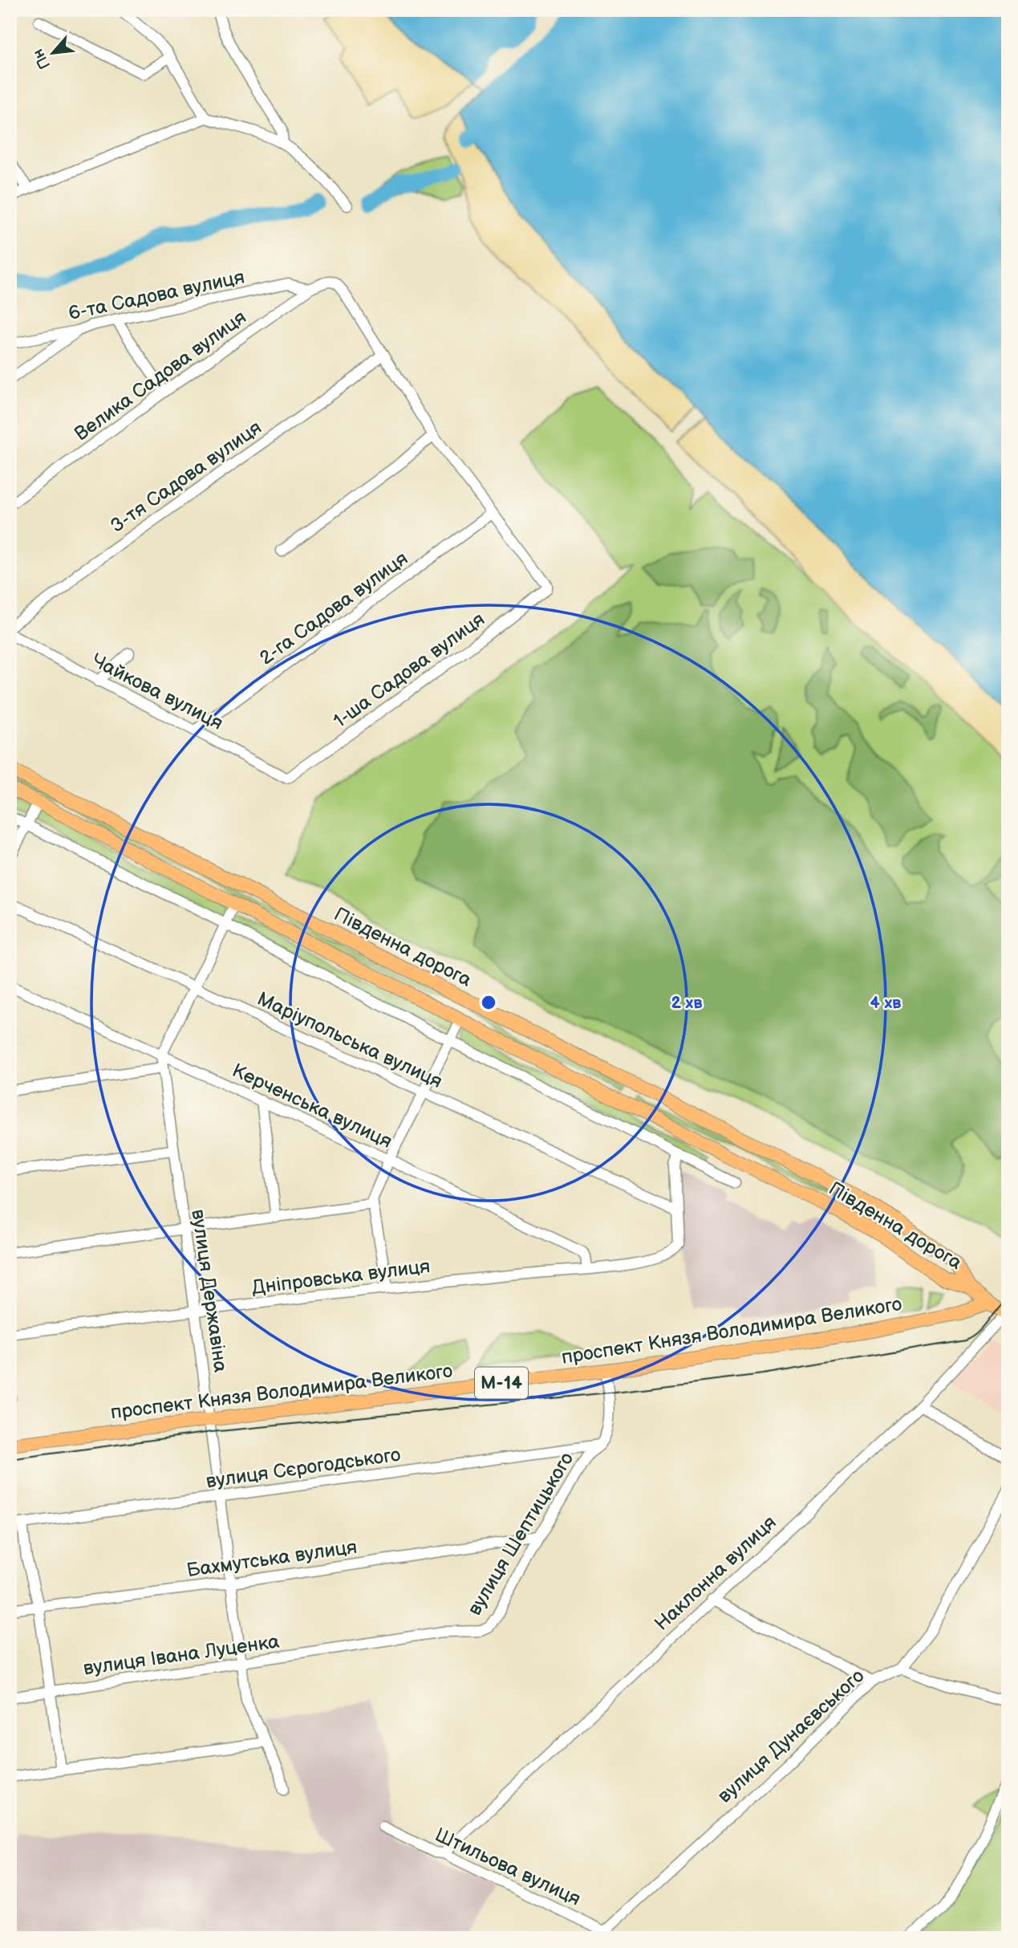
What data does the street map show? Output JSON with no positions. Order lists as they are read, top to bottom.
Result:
{
  "streets": {
    "main road": ["Південна дорога", "проспект Князя Володимира Великого", "М-14"],
    "street": [
      "6-та Садова вулиця",
      "Велика Садова вулиця",
      "3-тя Садова вулиця",
      "2-га Садова вулиця",
      "1-ша Садова вулиця",
      "Чайкова вулиця",
      "Маріупольська вулиця",
      "Керченська вулиця",
      "Дніпровська вулиця",
      "вулиця Державіна",
      "вулиця Сєрогодського",
      "вулиця Шептицького",
      "Бахмутська вулиця",
      "Наклонна вулиця",
      "вулиця Івана Луценка",
      "вулиця Дунаєвського",
      "Штильова вулиця"
    ]
  },
  "crossings": [
    ["6-та Садова вулиця", "Велика Садова вулиця"],
    ["Велика Садова вулиця", "3-тя Садова вулиця"],
    ["2-га Садова вулиця", "1-ша Садова вулиця"],
    ["2-га Садова вулиця", "Чайкова вулиця"],
    ["1-ша Садова вулиця", "Чайкова вулиця"],
    ["Південна дорога", "вулиця Державіна"],
    ["Маріупольська вулиця", "Дніпровська вулиця"],
    ["Маріупольська вулиця", "вулиця Державіна"],
    ["Керченська вулиця", "Дніпровська вулиця"],
    ["Керченська вулиця", "вулиця Державіна"],
    ["Дніпровська вулиця", "вулиця Державіна"],
    ["вулиця Державіна", "проспект Князя Володимира Великого"],
    ["вулиця Державіна", "вулиця Сєрогодського"],
    ["вулиця Державіна", "Бахмутська вулиця"],
    ["вулиця Державіна", "вулиця Івана Луценка"],
    ["проспект Князя Володимира Великого", "вулиця Шептицького"],
    ["вулиця Сєрогодського", "вулиця Шептицького"],
    ["вулиця Шептицького", "Бахмутська вулиця"],
    ["вулиця Шептицького", "вулиця Івана Луценка"],
    ["Наклонна вулиця", "Штильова вулиця"],
    ["вулиця Дунаєвського", "Штильова вулиця"]
  ],
  "north": "bottom left",
  "rings": ["2 хв", "4 хв"]
}
